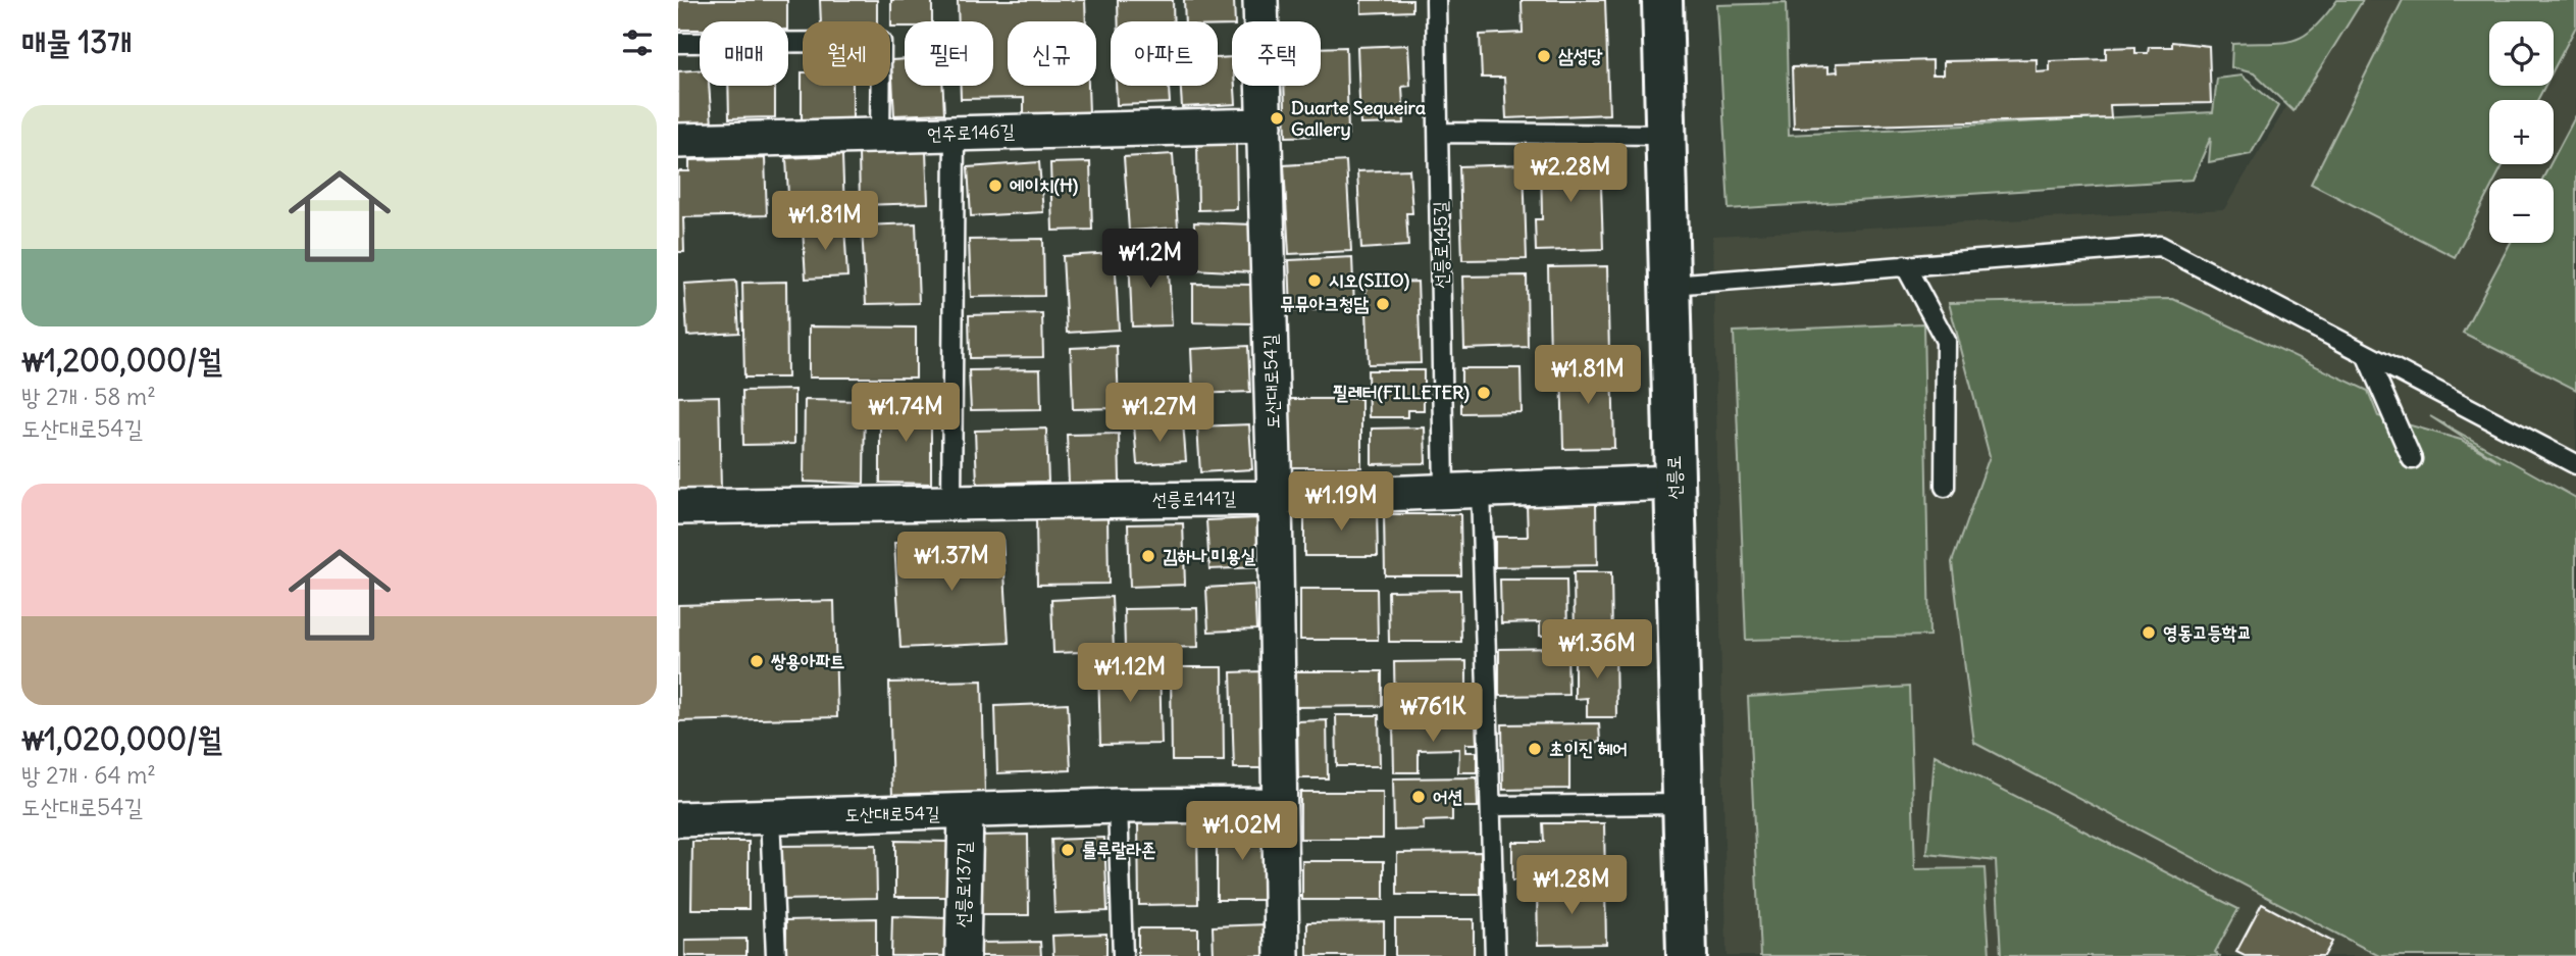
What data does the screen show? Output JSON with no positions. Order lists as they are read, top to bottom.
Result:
{
  "streets": {
    "main road": ["선릉로"],
    "street": [
      "언주로146길",
      "도산대로54길",
      "선릉로141길",
      "선릉로137길"
    ],
    "lane": ["선릉로145길"]
  },
  "crossings": [
    ["언주로146길", "도산대로54길"],
    ["선릉로145길", "선릉로141길"],
    ["도산대로54길", "선릉로141길"],
    ["도산대로54길", "선릉로137길"],
    ["선릉로", "선릉로141길"]
  ],
  "places": [
    "삼성당",
    "Duarte Sequeira Gallery",
    "에이치(H)",
    "시오(SIIO)",
    "뮤뮤아크청담",
    "필레터(FILLETER)",
    "김하나 미용실",
    "영동고등학교",
    "쌍용아파트",
    "초이진 헤어",
    "어션",
    "룰루랄라존"
  ],
  "page": {
    "heading": "매물 13개",
    "map_buttons": ["+", "−"],
    "chip": [
      "매매",
      "월세",
      "필터",
      "신규",
      "아파트",
      "주택"
    ],
    "list": [
      {
        "name": "₩1,200,000/월",
        "note": "방 2개 · 58 m² · 도산대로54길"
      },
      {
        "name": "₩1,020,000/월",
        "note": "방 2개 · 64 m² · 도산대로54길"
      }
    ],
    "price": [
      "₩2.28M",
      "₩1.81M",
      "₩1.2M",
      "₩1.81M",
      "₩1.74M",
      "₩1.27M",
      "₩1.19M",
      "₩1.37M",
      "₩1.36M",
      "₩1.12M",
      "₩761K",
      "₩1.02M",
      "₩1.28M"
    ]
  }
}
